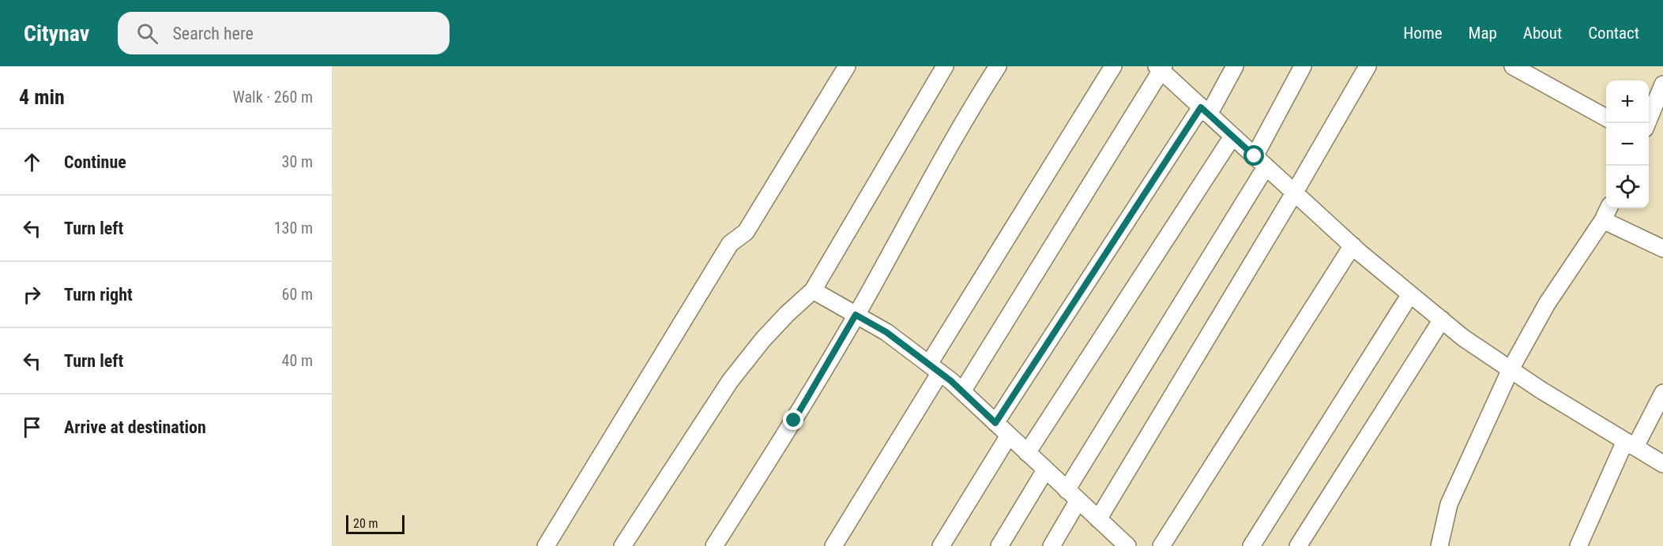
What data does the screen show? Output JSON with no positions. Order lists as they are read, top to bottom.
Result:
{
  "scale_bar": "20 m",
  "page": {
    "header": "Citynav",
    "search": "Search here",
    "nav": [
      "Home",
      "Map",
      "About",
      "Contact"
    ],
    "heading": ["4 min", "Walk · 260 m"],
    "map_buttons": ["+", "−"],
    "list": [
      ["Continue", "30 m"],
      ["Turn left", "130 m"],
      ["Turn right", "60 m"],
      ["Turn left", "40 m"],
      "Arrive at destination"
    ],
    "scale": "20 m"
  }
}
